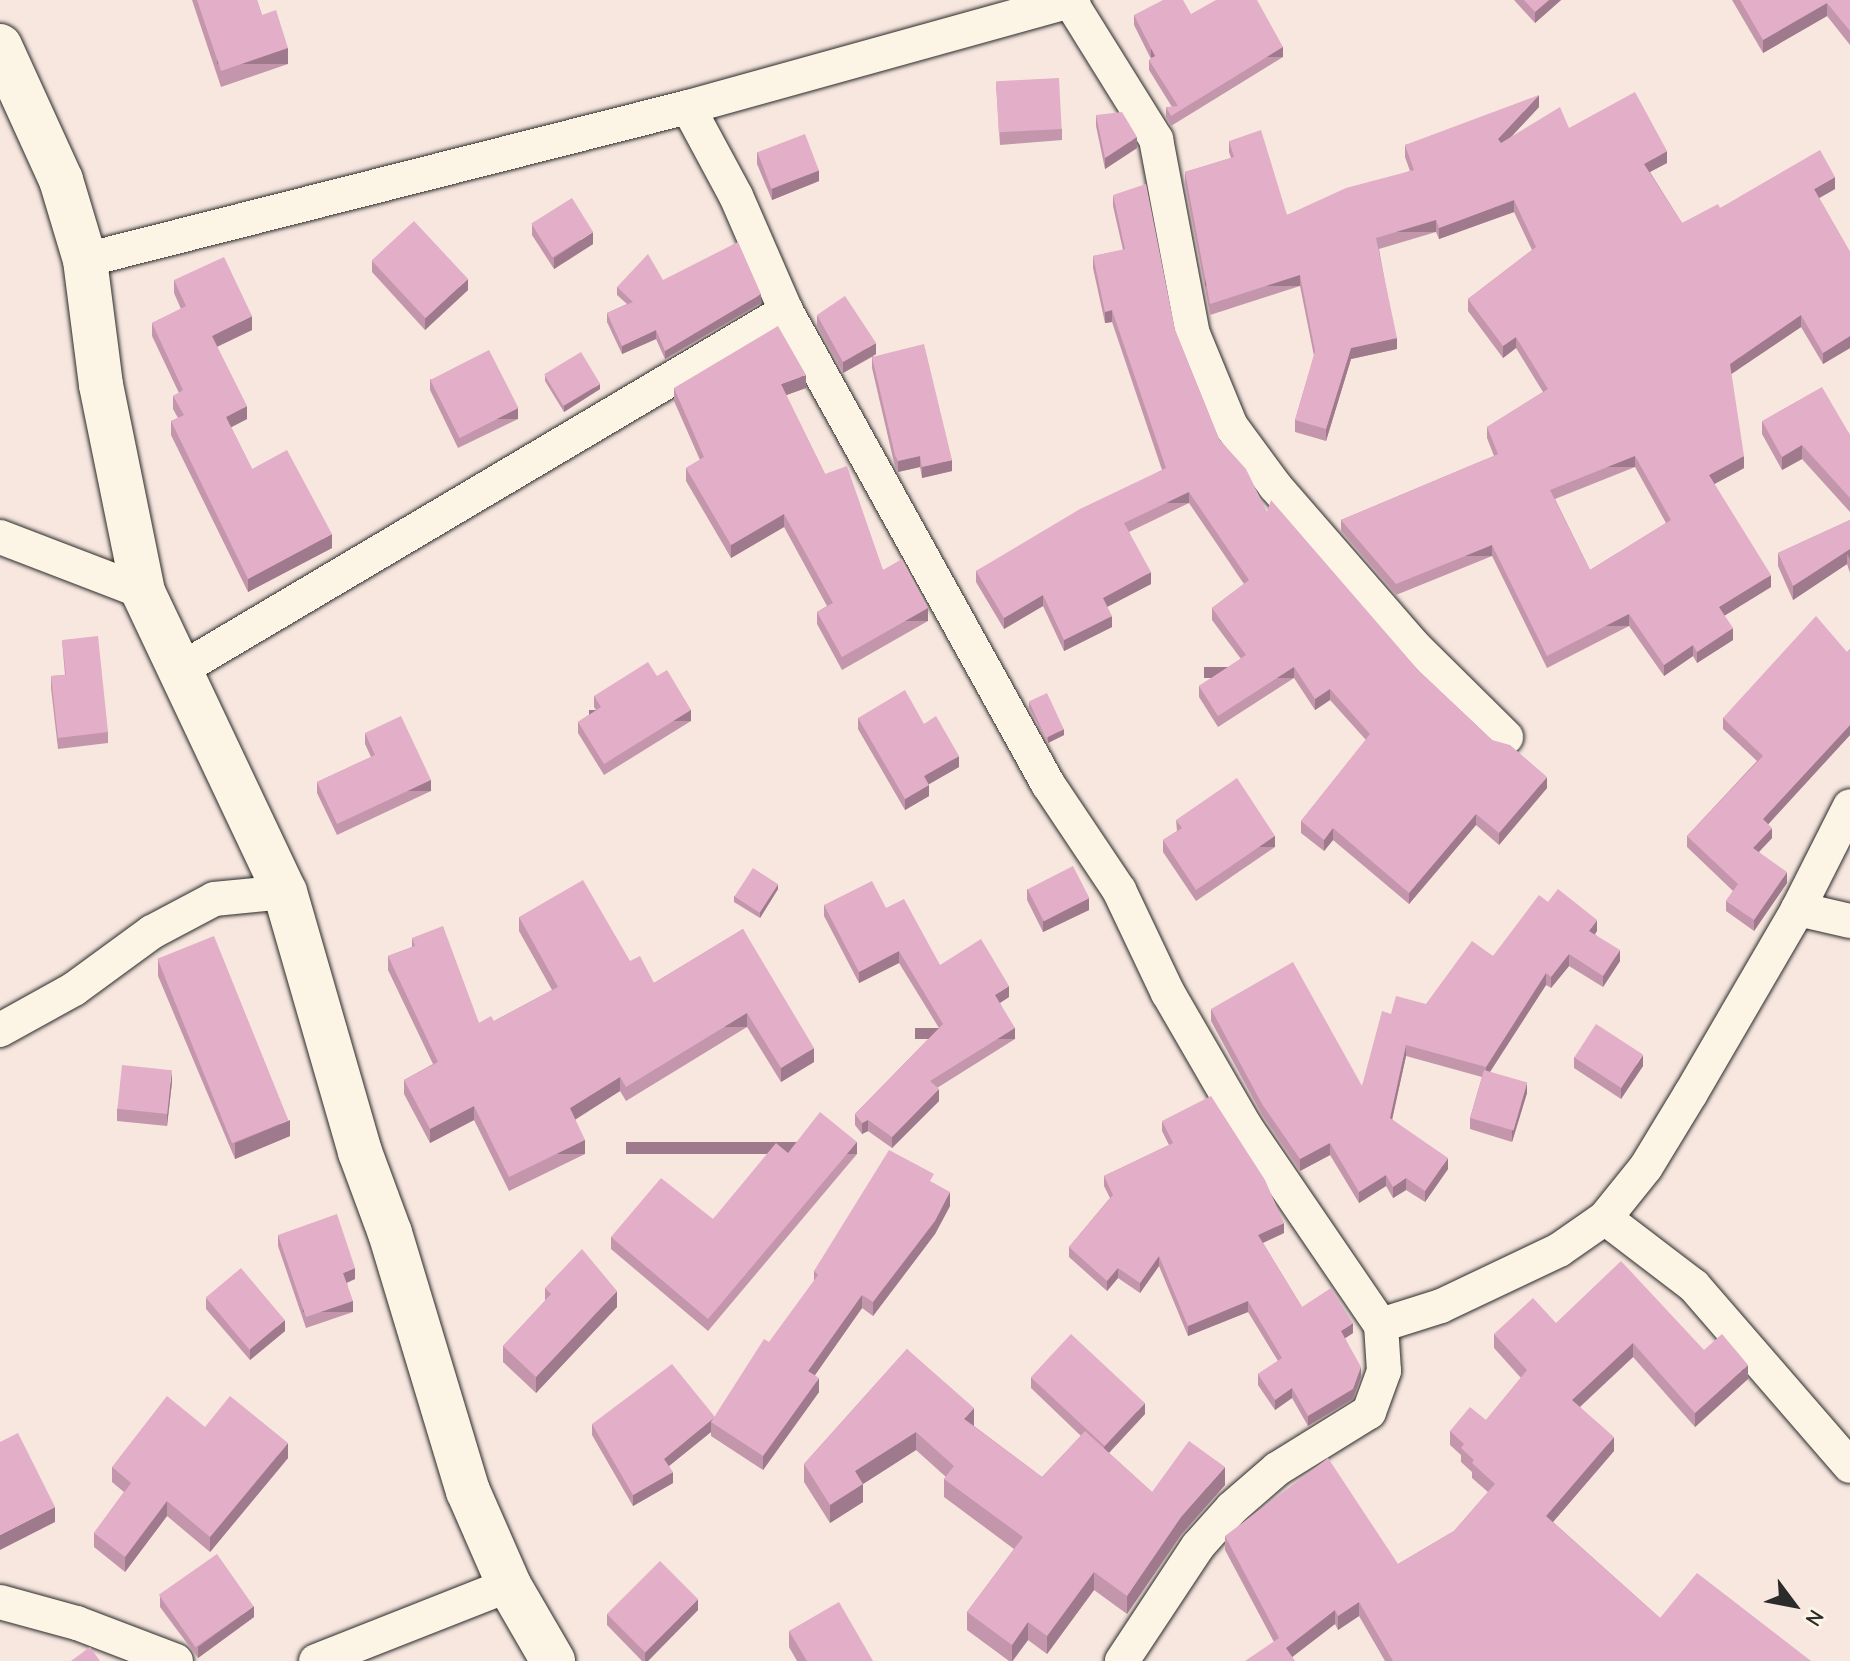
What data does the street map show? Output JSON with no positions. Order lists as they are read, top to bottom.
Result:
{
  "north": "bottom right"
}
